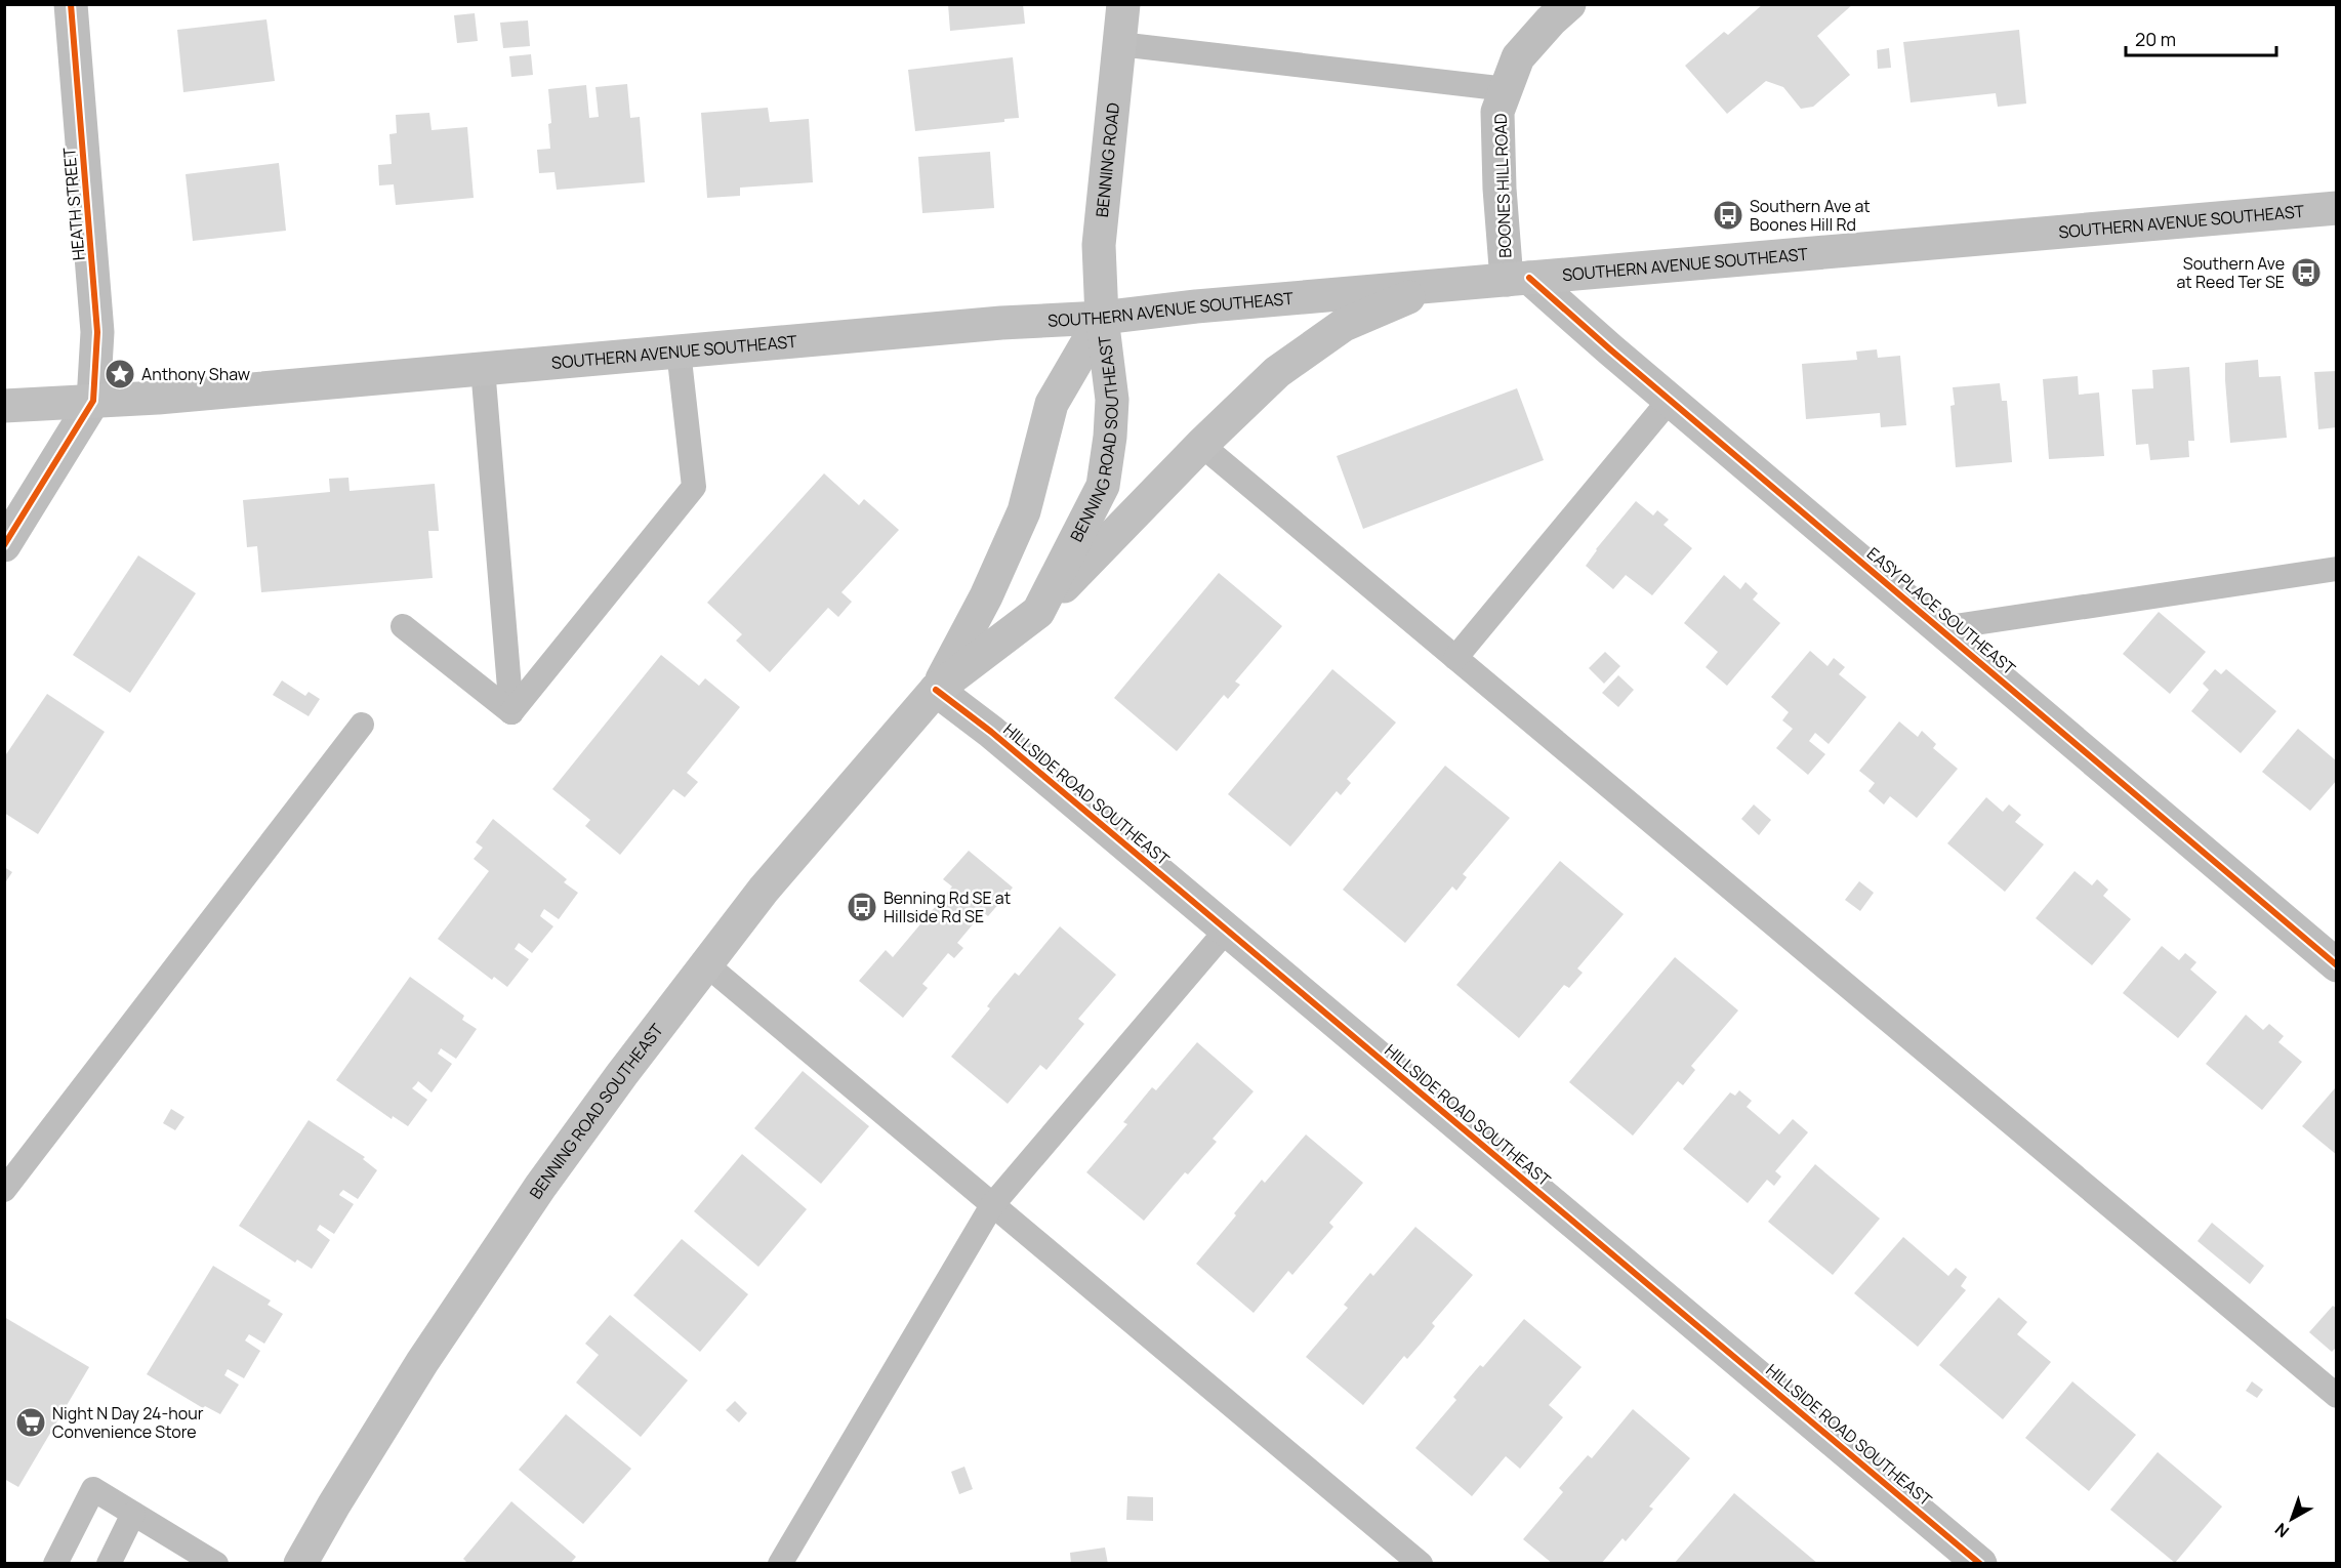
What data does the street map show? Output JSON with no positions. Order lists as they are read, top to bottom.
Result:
{
  "streets": {
    "main road": ["BENNING ROAD", "SOUTHERN AVENUE SOUTHEAST", "BENNING ROAD SOUTHEAST"],
    "street": [
      "BOONES HILL ROAD",
      "HEATH STREET",
      "EASY PLACE SOUTHEAST",
      "HILLSIDE ROAD SOUTHEAST"
    ]
  },
  "crossings": [
    ["BENNING ROAD", "SOUTHERN AVENUE SOUTHEAST"],
    ["BENNING ROAD", "BENNING ROAD SOUTHEAST"],
    ["BOONES HILL ROAD", "SOUTHERN AVENUE SOUTHEAST"],
    ["BOONES HILL ROAD", "EASY PLACE SOUTHEAST"],
    ["HEATH STREET", "SOUTHERN AVENUE SOUTHEAST"],
    ["SOUTHERN AVENUE SOUTHEAST", "BENNING ROAD SOUTHEAST"],
    ["SOUTHERN AVENUE SOUTHEAST", "EASY PLACE SOUTHEAST"],
    ["BENNING ROAD SOUTHEAST", "HILLSIDE ROAD SOUTHEAST"]
  ],
  "places": {
    "bus stop": ["Southern Ave at Boones Hill Rd", "Southern Ave at Reed Ter SE", "Benning Rd SE at Hillside Rd SE"],
    "place": ["Anthony Shaw"],
    "supermarket": ["Night N Day 24-hour Convenience Store"]
  },
  "scale_bar": "20 m",
  "north": "bottom left"
}
